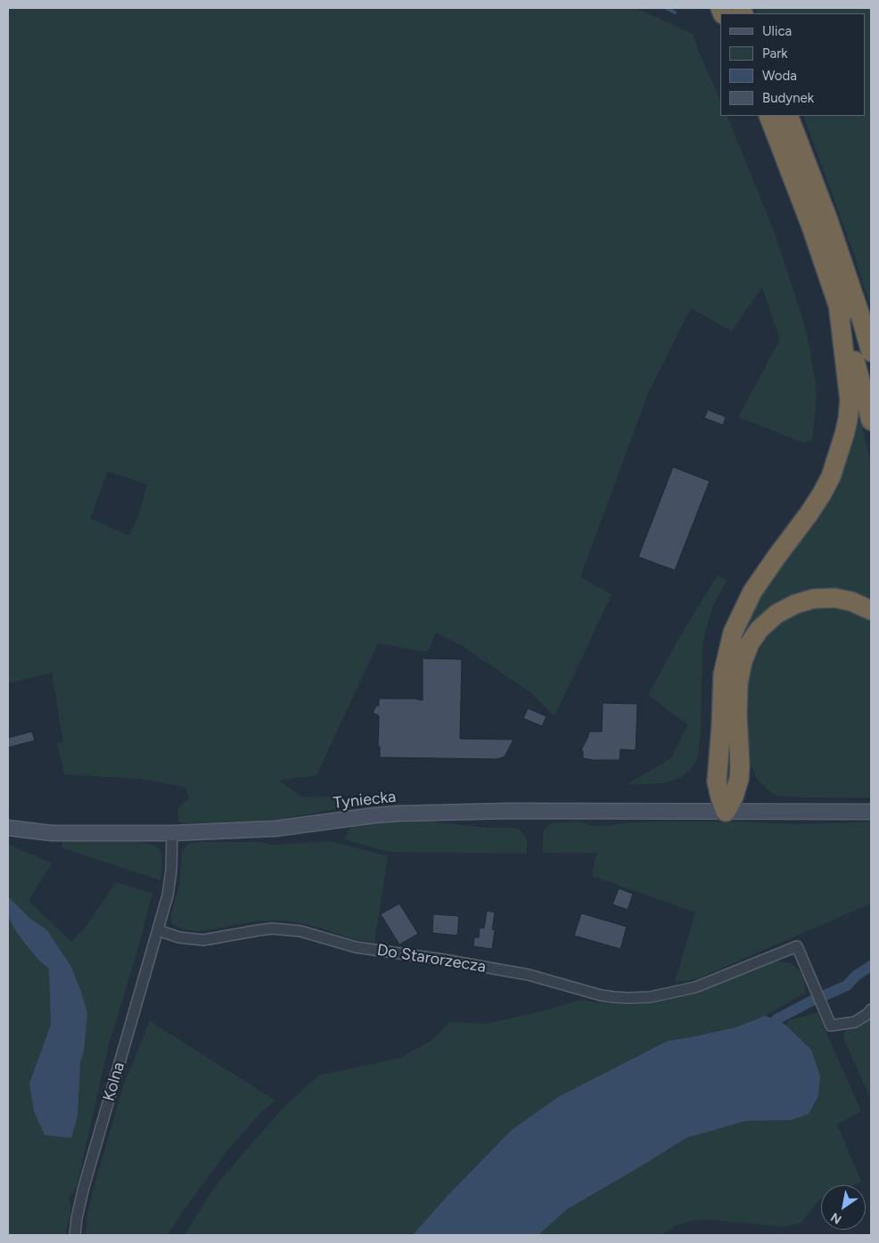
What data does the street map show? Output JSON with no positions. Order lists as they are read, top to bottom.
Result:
{
  "streets": {
    "street": ["Tyniecka", "Do Starorzecza", "Kolna"]
  },
  "crossings": [
    ["Do Starorzecza", "Kolna"]
  ],
  "legend": [
    "Ulica",
    "Park",
    "Woda",
    "Budynek"
  ],
  "north": "bottom left"
}
